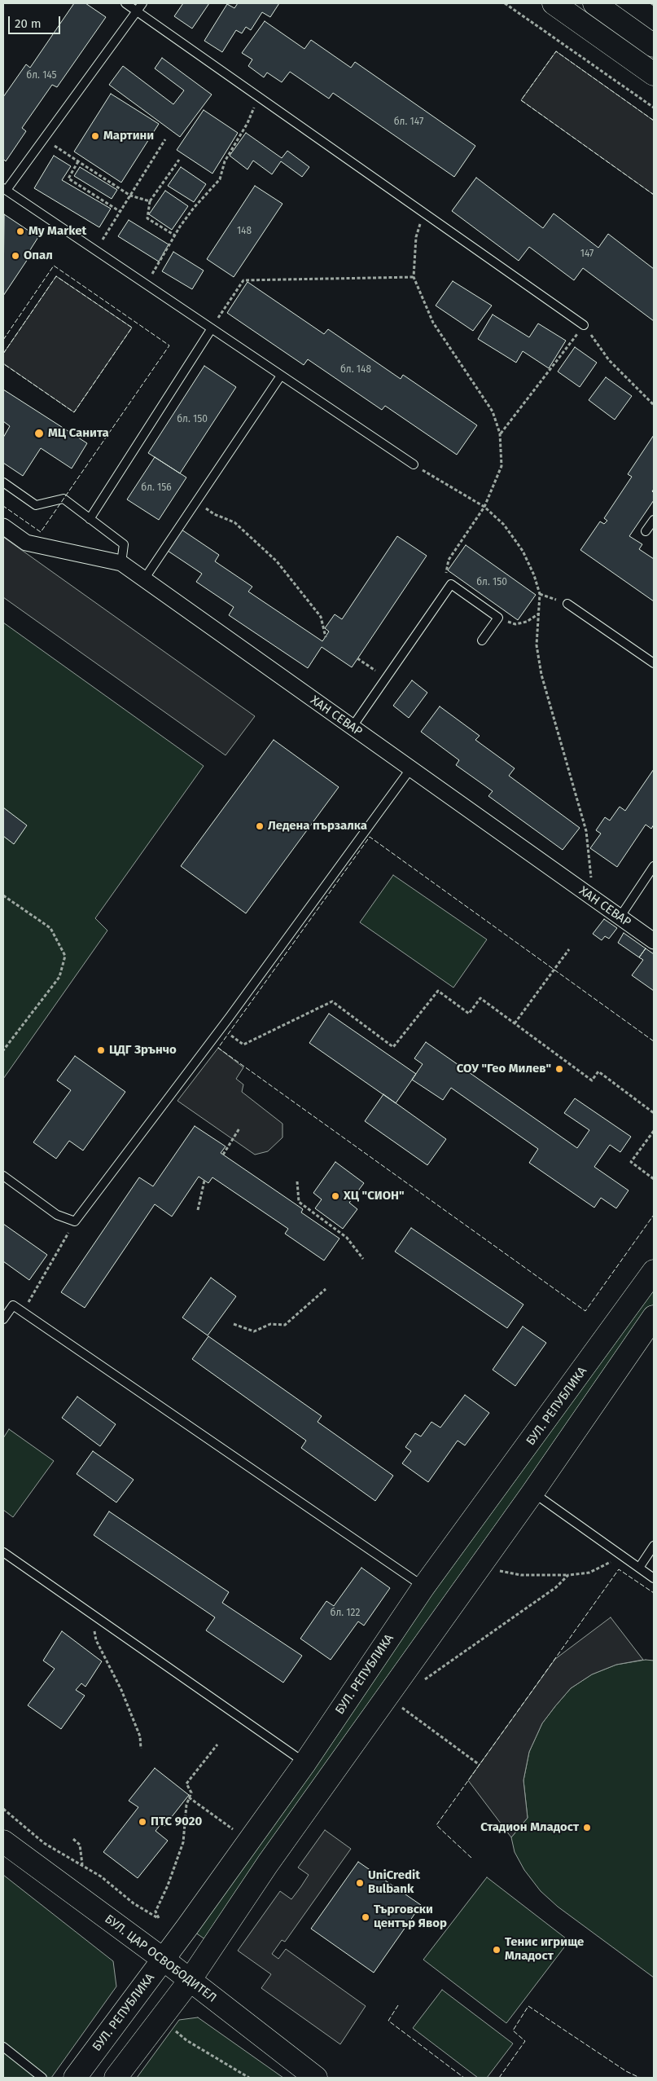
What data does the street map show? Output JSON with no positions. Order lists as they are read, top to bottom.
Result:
{
  "streets": {
    "street": ["ХАН СЕВАР", "БУЛ. РЕПУБЛИКА", "БУЛ. ЦАР ОСВОБОДИТЕЛ"]
  },
  "crossings": [
    ["БУЛ. РЕПУБЛИКА", "БУЛ. ЦАР ОСВОБОДИТЕЛ"]
  ],
  "places": [
    "Мартини",
    "My Market",
    "Опал",
    "МЦ Санита",
    "Ледена пързалка",
    "ЦДГ Зрънчо",
    "СОУ \"Гео Милев\"",
    "ХЦ \"СИОН\"",
    "ПТС 9020",
    "Стадион Младост",
    "UniCredit Bulbank",
    "Търговски център Явор",
    "Тенис игрище Младост"
  ],
  "house_numbers": [
    "бл. 145",
    "бл. 147",
    "148",
    "147",
    "бл. 148",
    "бл. 150",
    "бл. 156",
    "бл. 150",
    "бл. 122"
  ],
  "scale_bar": "20 m"
}
